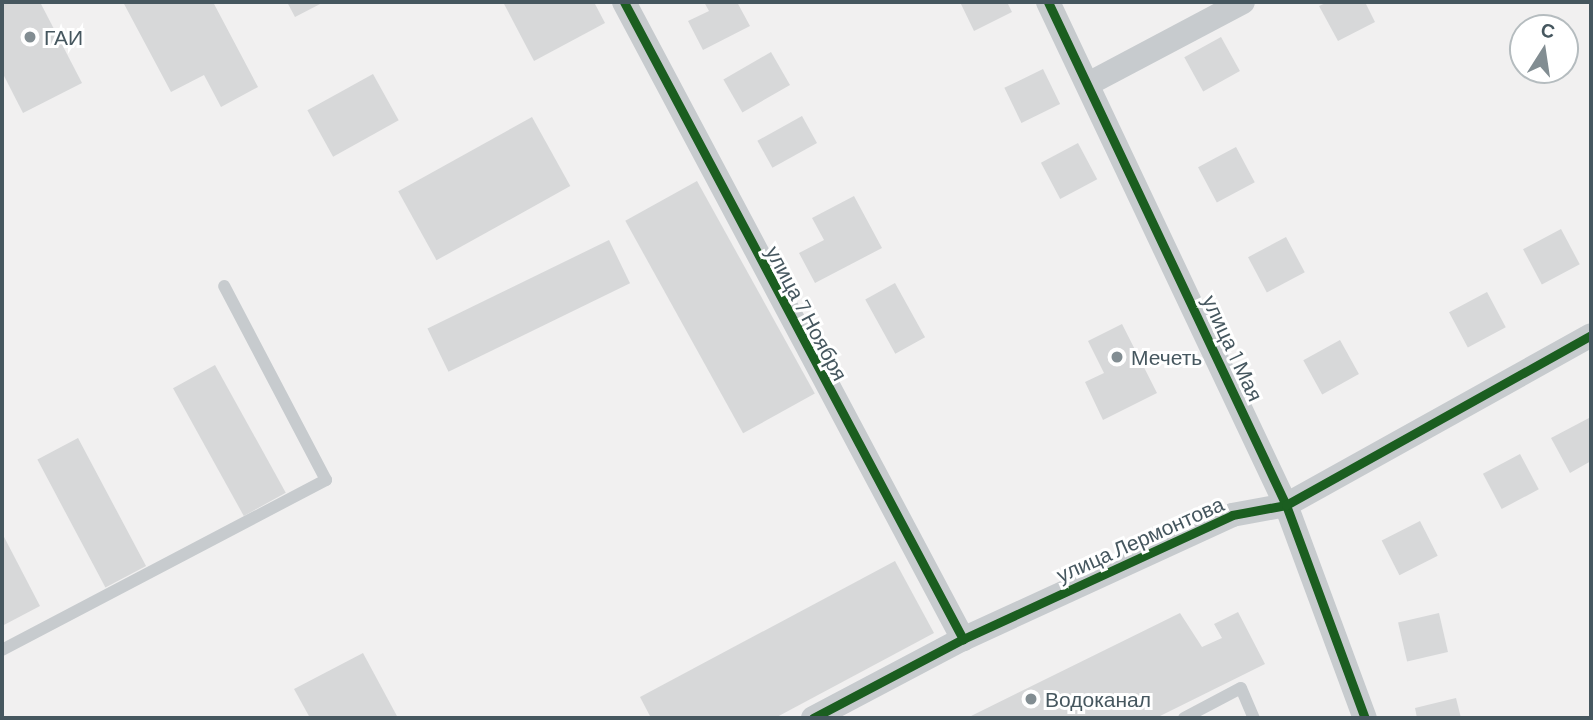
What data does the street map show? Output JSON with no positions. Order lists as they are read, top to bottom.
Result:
{
  "streets": {
    "street": ["улица 7 Ноября", "улица 1 Мая", "улица Лермонтова"]
  },
  "crossings": [
    ["улица 7 Ноября", "улица Лермонтова"],
    ["улица 1 Мая", "улица Лермонтова"]
  ],
  "places": ["ГАИ", "Мечеть", "Водоканал"],
  "north": "top"
}
